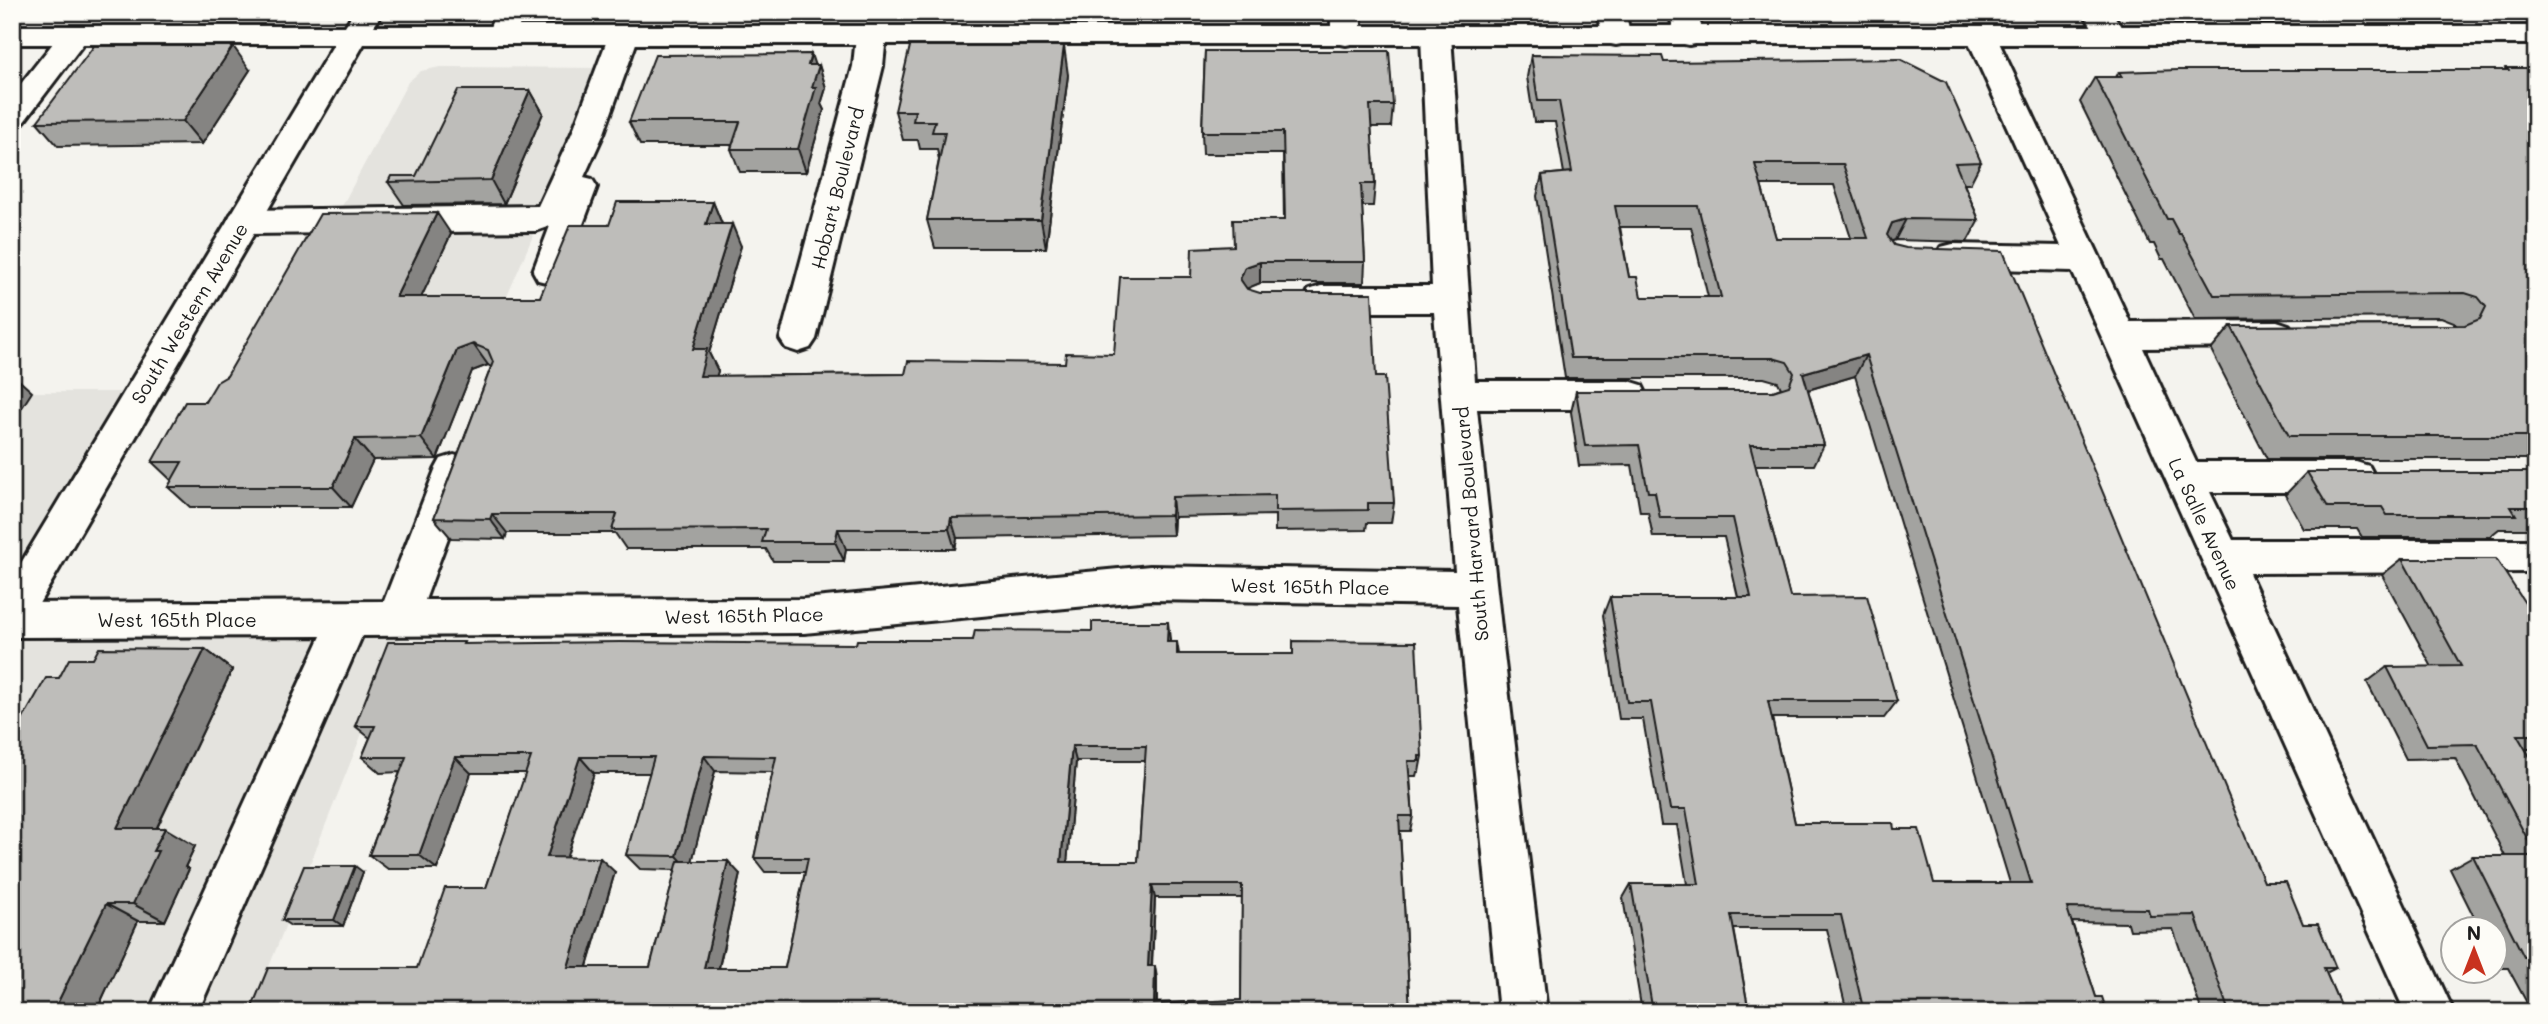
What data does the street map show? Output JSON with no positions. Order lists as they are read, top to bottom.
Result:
{
  "streets": {
    "street": [
      "Hobart Boulevard",
      "South Western Avenue",
      "South Harvard Boulevard",
      "La Salle Avenue",
      "West 165th Place"
    ]
  },
  "crossings": [
    ["South Harvard Boulevard", "West 165th Place"]
  ],
  "north": "top"
}
